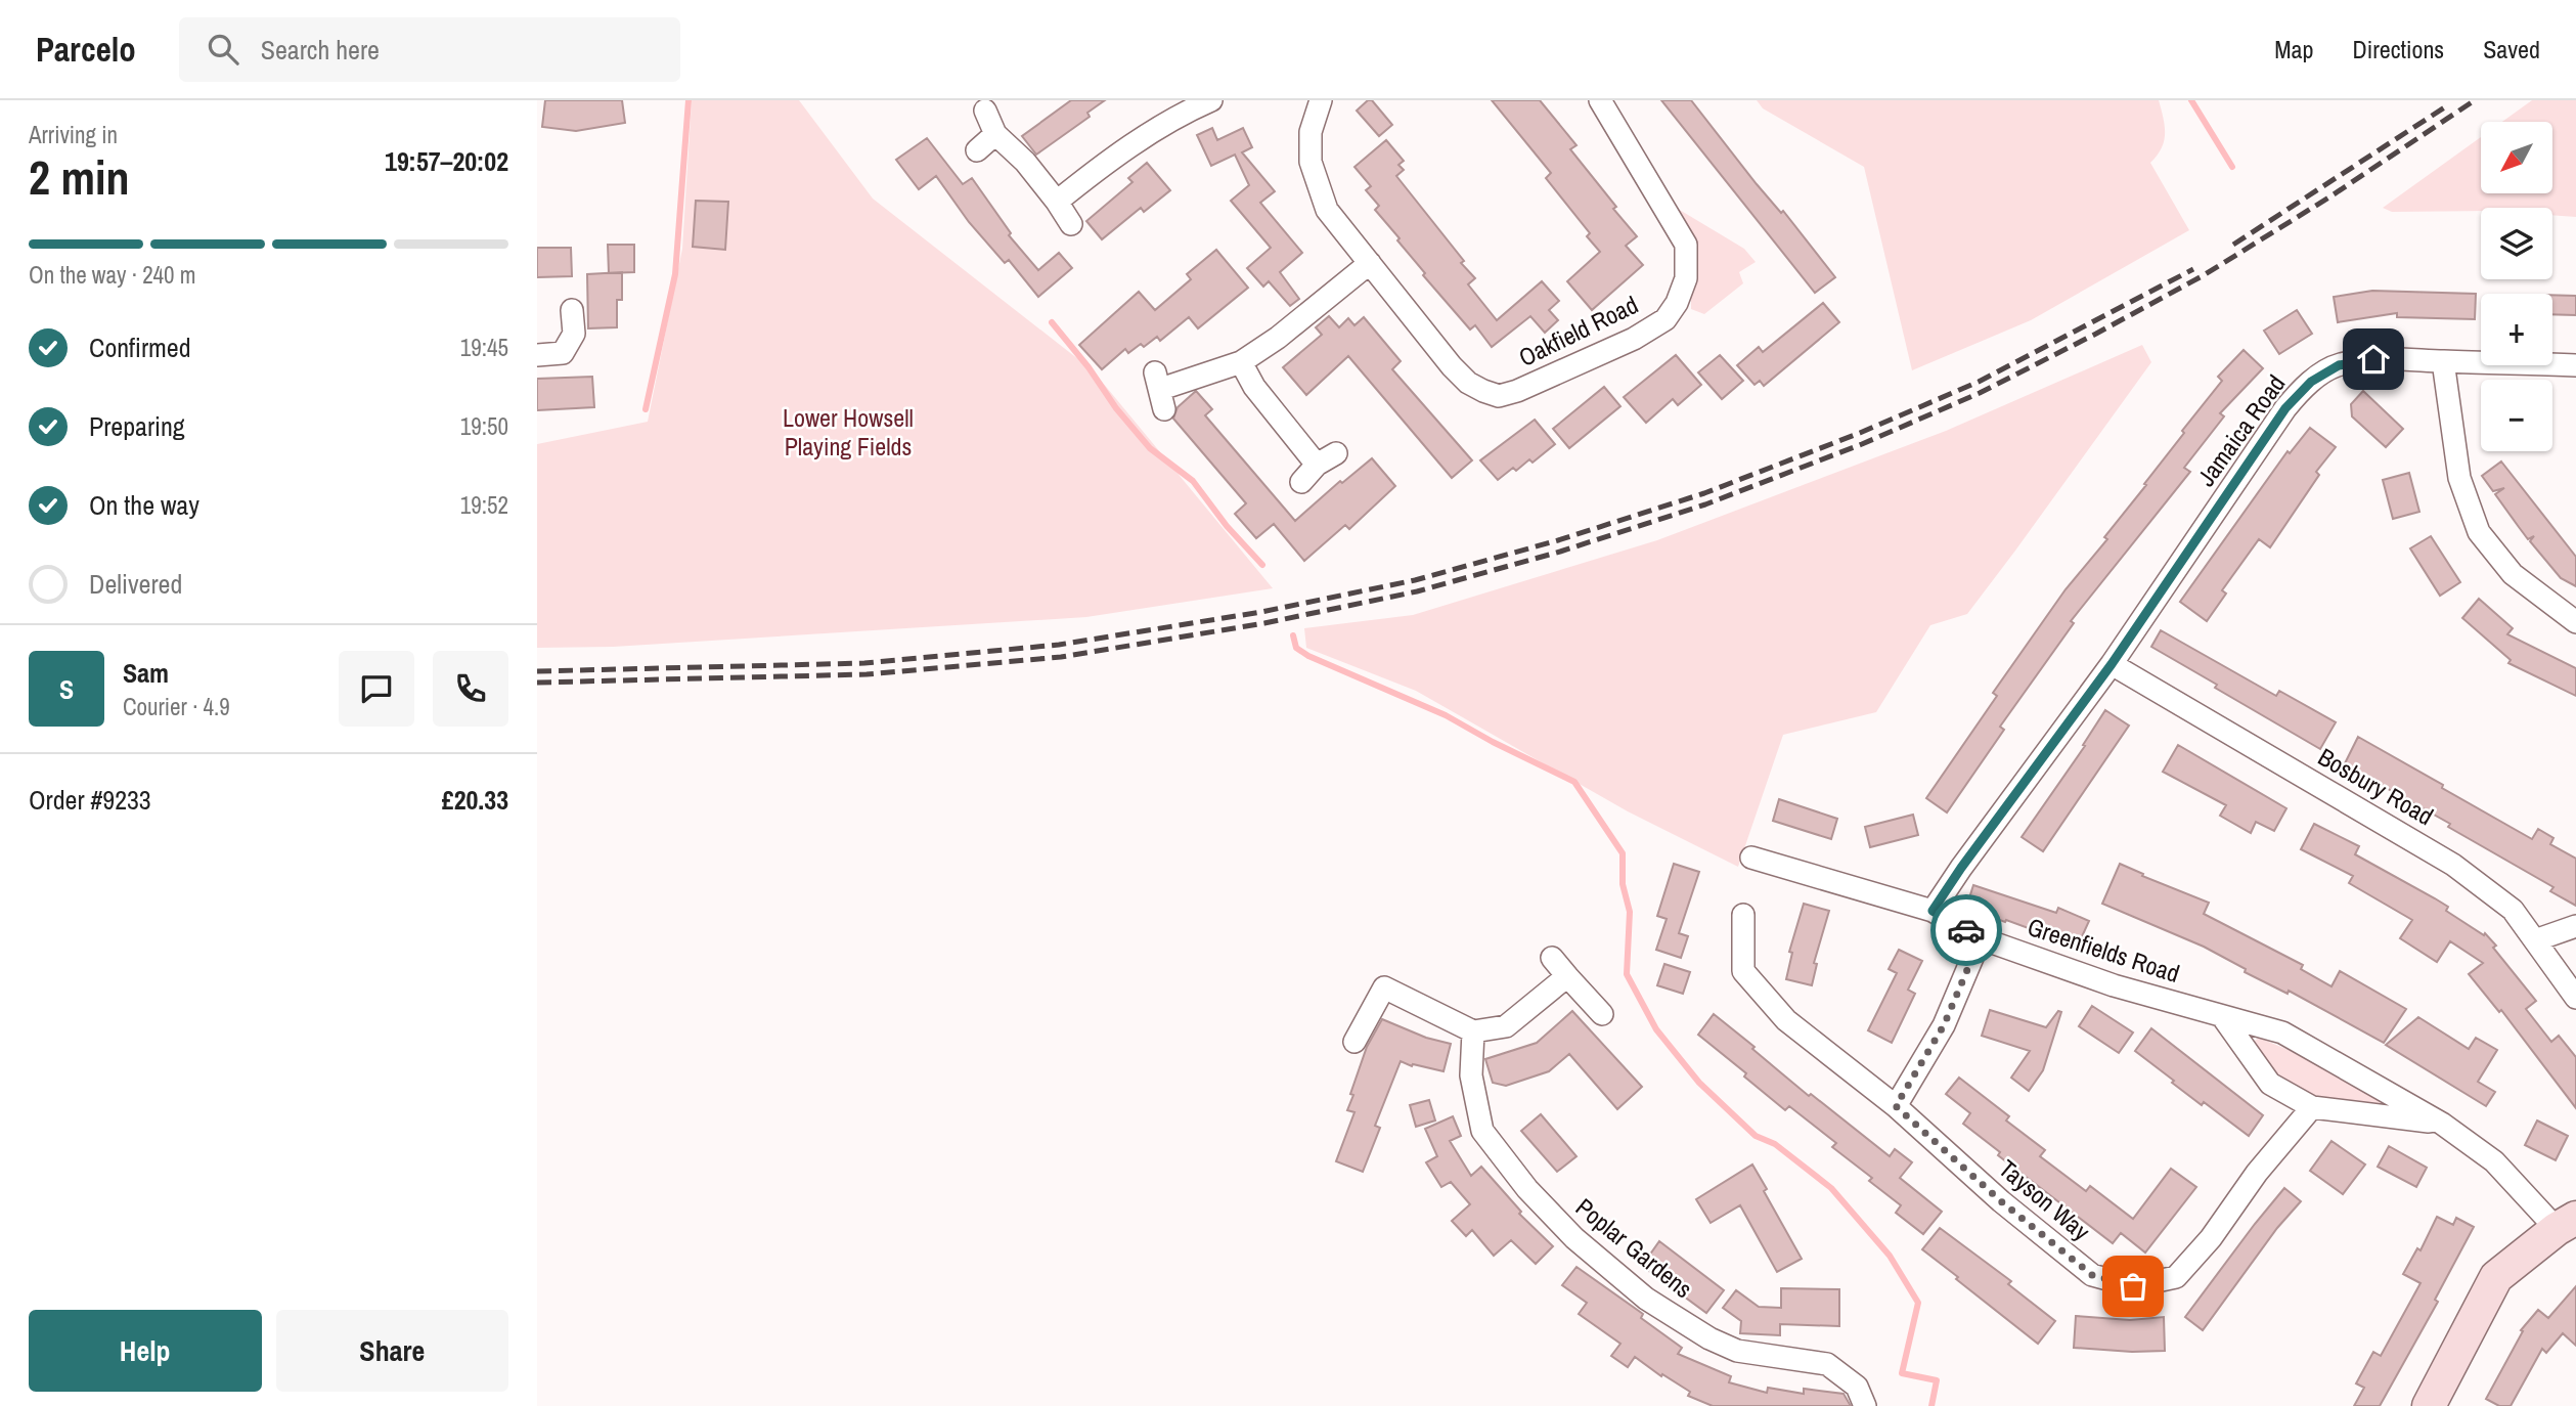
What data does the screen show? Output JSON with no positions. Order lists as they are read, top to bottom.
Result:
{
  "streets": {
    "street": [
      "Oakfield Road",
      "Jamaica Road",
      "Bosbury Road",
      "Greenfields Road",
      "Tayson Way",
      "Poplar Gardens"
    ]
  },
  "crossings": [
    ["Jamaica Road", "Bosbury Road"],
    ["Greenfields Road", "Tayson Way"]
  ],
  "parks": ["Lower Howsell Playing Fields"],
  "north": "bottom left",
  "page": {
    "header": "Parcelo",
    "search": "Search here",
    "nav": ["Map", "Directions", "Saved"],
    "heading": ["2 min", "Arriving in", "19:57–20:02"],
    "panel": [
      "Sam",
      "Courier · 4.9",
      "Order #9233",
      "£20.33"
    ],
    "map_buttons": ["+", "−"],
    "bar": "On the way · 240 m",
    "list": [
      ["Confirmed", "19:45"],
      ["Preparing", "19:50"],
      ["On the way", "19:52"],
      "Delivered"
    ],
    "round": "S",
    "buttons": ["Help", "Share"]
  }
}
